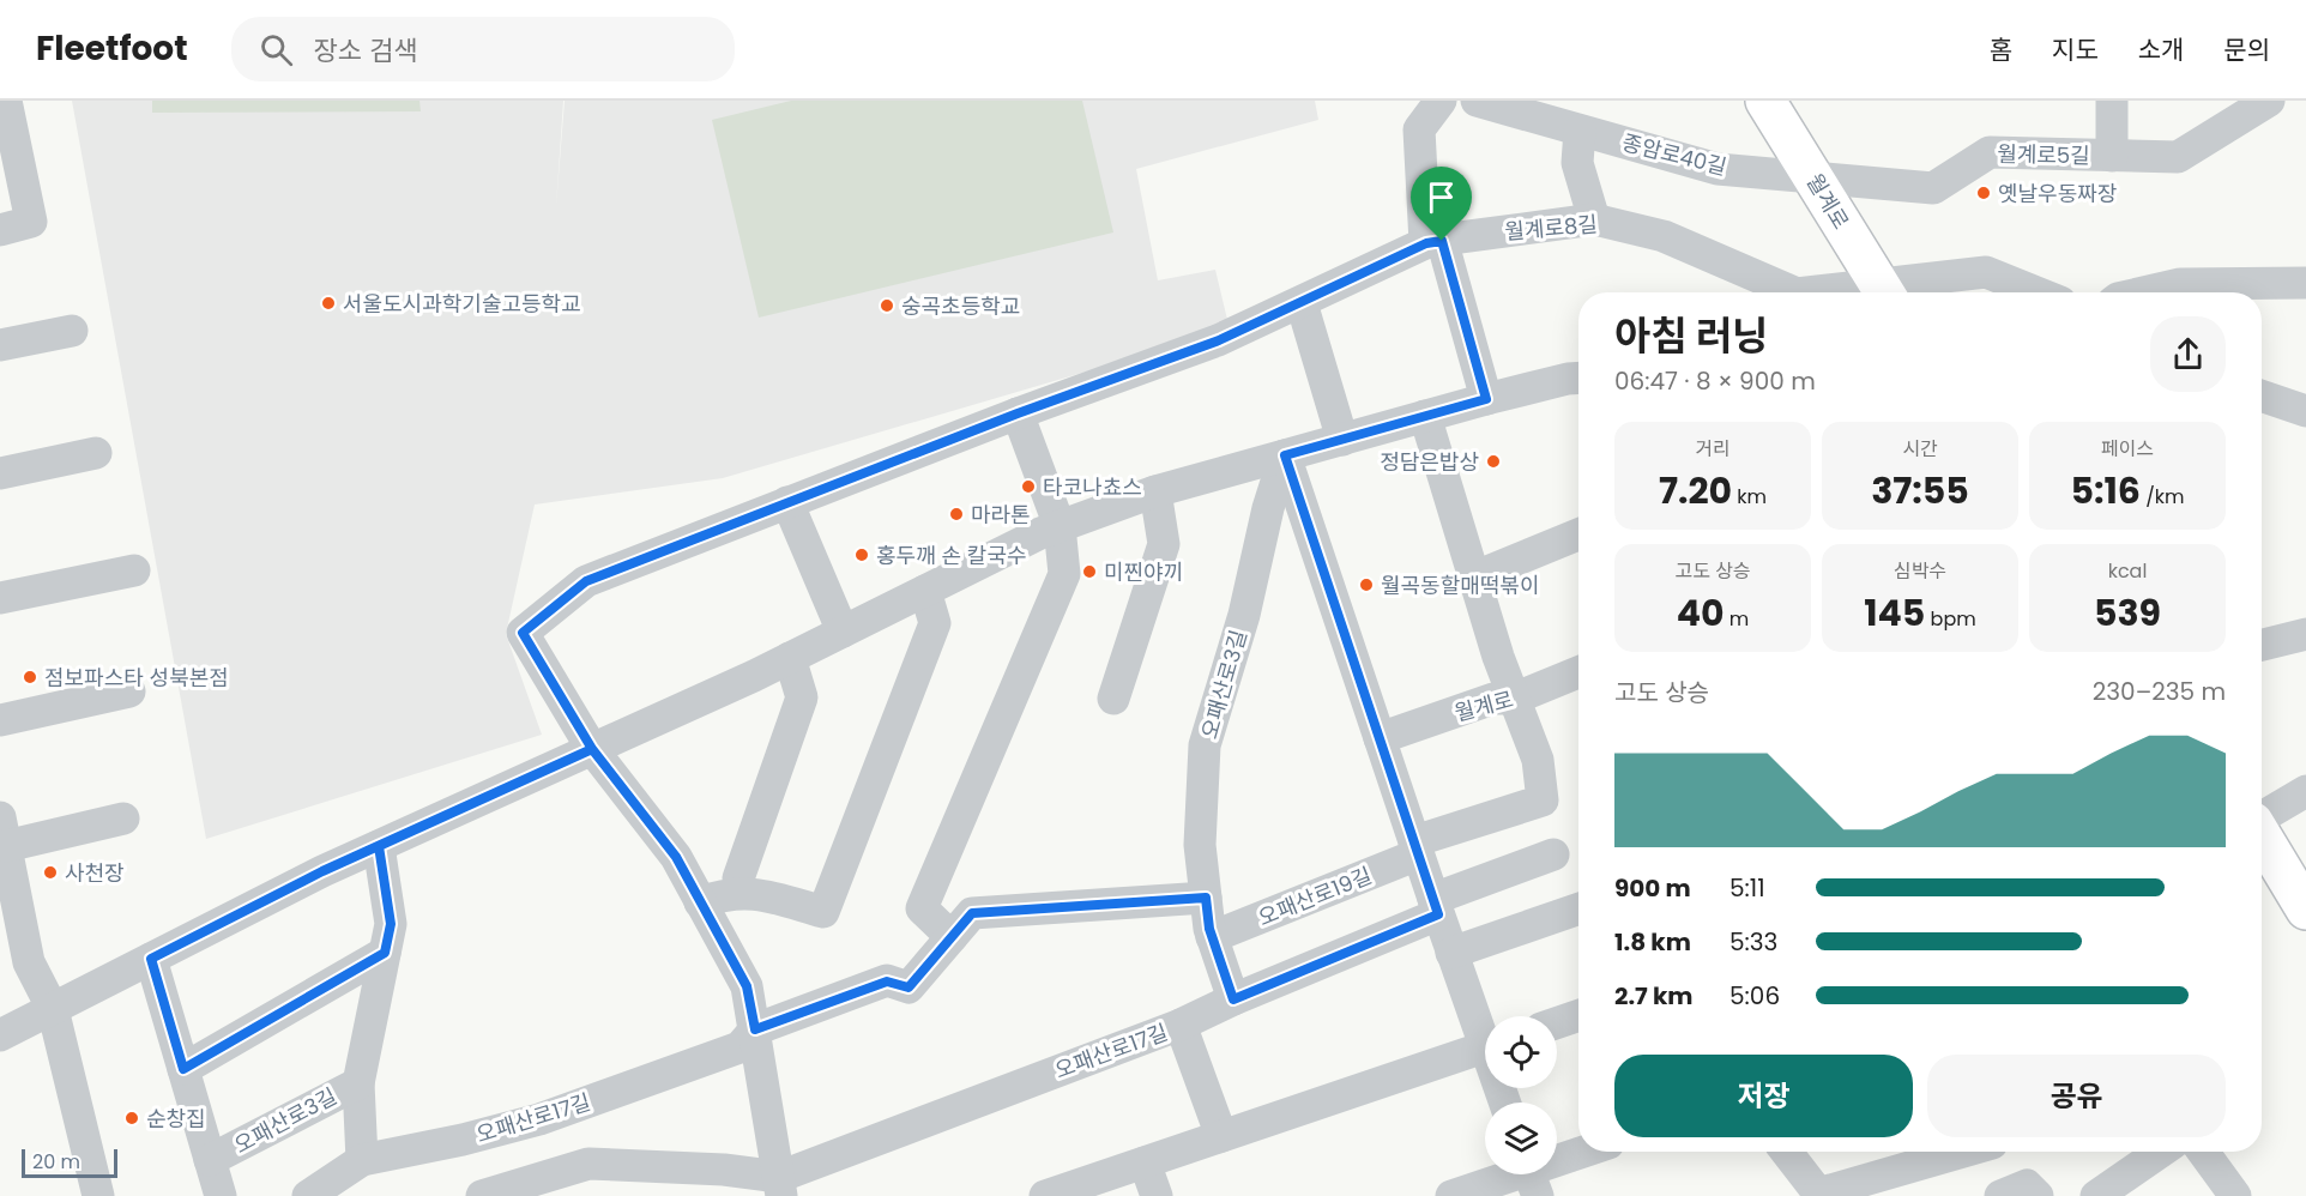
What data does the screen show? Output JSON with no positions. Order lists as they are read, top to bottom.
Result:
{
  "streets": {
    "main road": ["월계로"],
    "street": [
      "종암로40길",
      "월계로5길",
      "월계로8길",
      "오패산로3길",
      "오패산로19길",
      "오패산로17길"
    ]
  },
  "crossings": [
    ["종암로40길", "월계로5길"],
    ["종암로40길", "월계로"],
    ["월계로5길", "월계로"],
    ["월계로", "오패산로19길"],
    ["오패산로3길", "오패산로19길"],
    ["오패산로3길", "오패산로17길"]
  ],
  "places": [
    "옛날우동짜장",
    "서울도시과학기술고등학교",
    "숭곡초등학교",
    "정담은밥상",
    "타코나쵸스",
    "마라톤",
    "홍두깨 손 칼국수",
    "미찐야끼",
    "월곡동할매떡볶이",
    "점보파스타 성북본점",
    "사천장",
    "순창집"
  ],
  "scale_bar": "20 m",
  "page": {
    "header": "Fleetfoot",
    "search": "장소 검색",
    "nav": [
      "홈",
      "지도",
      "소개",
      "문의"
    ],
    "heading": ["아침 러닝", "06:47 · 8 × 900 m"],
    "stats": [
      ["거리", "7.20 km"],
      ["시간", "37:55"],
      ["페이스", "5:16 /km"],
      ["고도 상승", "40 m"],
      ["심박수", "145 bpm"],
      ["kcal", "539"]
    ],
    "chart": ["고도 상승", "230–235 m"],
    "list": [
      {
        "name": "900 m",
        "note": "5:11"
      },
      {
        "name": "1.8 km",
        "note": "5:33"
      },
      {
        "name": "2.7 km",
        "note": "5:06"
      }
    ],
    "buttons": ["저장", "공유"],
    "scale": "20 m"
  }
}
